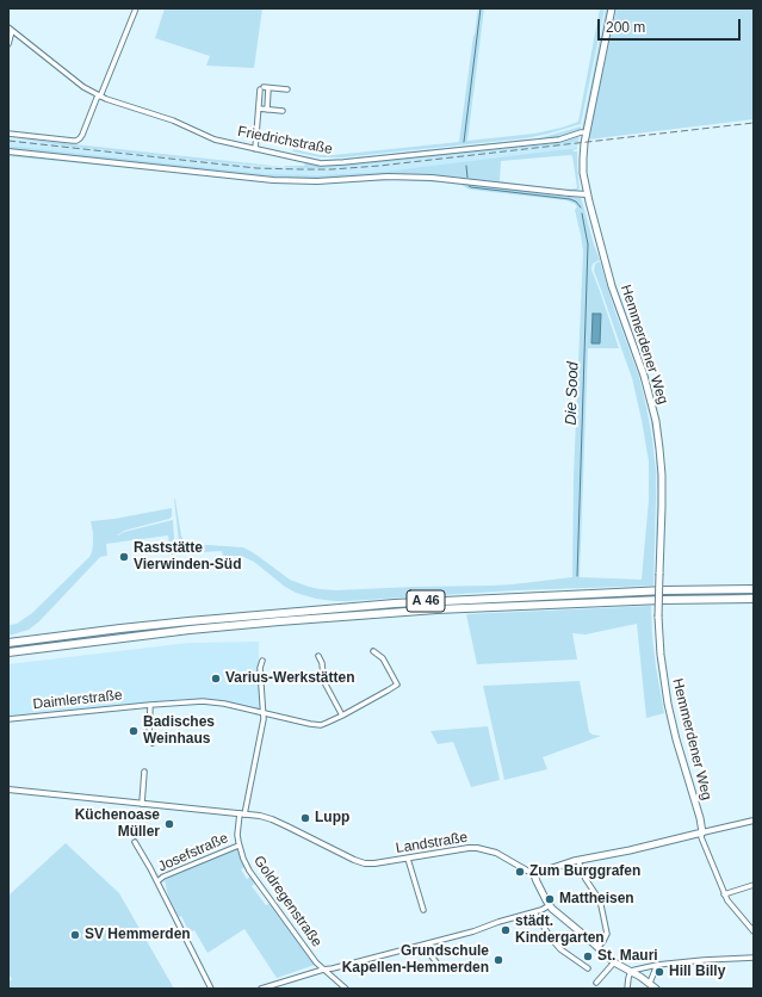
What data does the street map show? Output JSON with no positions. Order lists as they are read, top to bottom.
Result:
{
  "streets": {
    "highway": ["A 46"],
    "main road": ["Hemmerdener Weg"],
    "street": [
      "Friedrichstraße",
      "Daimlerstraße",
      "Landstraße",
      "Josefstraße",
      "Goldregenstraße"
    ]
  },
  "crossings": [
    ["Friedrichstraße", "Hemmerdener Weg"],
    ["Daimlerstraße", "Goldregenstraße"],
    ["Landstraße", "Goldregenstraße"],
    ["Josefstraße", "Goldregenstraße"]
  ],
  "water": ["Die Sood"],
  "places": [
    "Raststätte Vierwinden-Süd",
    "Varius-Werkstätten",
    "Badisches Weinhaus",
    "Lupp",
    "Küchenoase Müller",
    "Zum Burggrafen",
    "Mattheisen",
    "städt. Kindergarten",
    "SV Hemmerden",
    "St. Mauri",
    "Grundschule Kapellen-Hemmerden",
    "Hill Billy"
  ],
  "scale_bar": "200 m"
}
